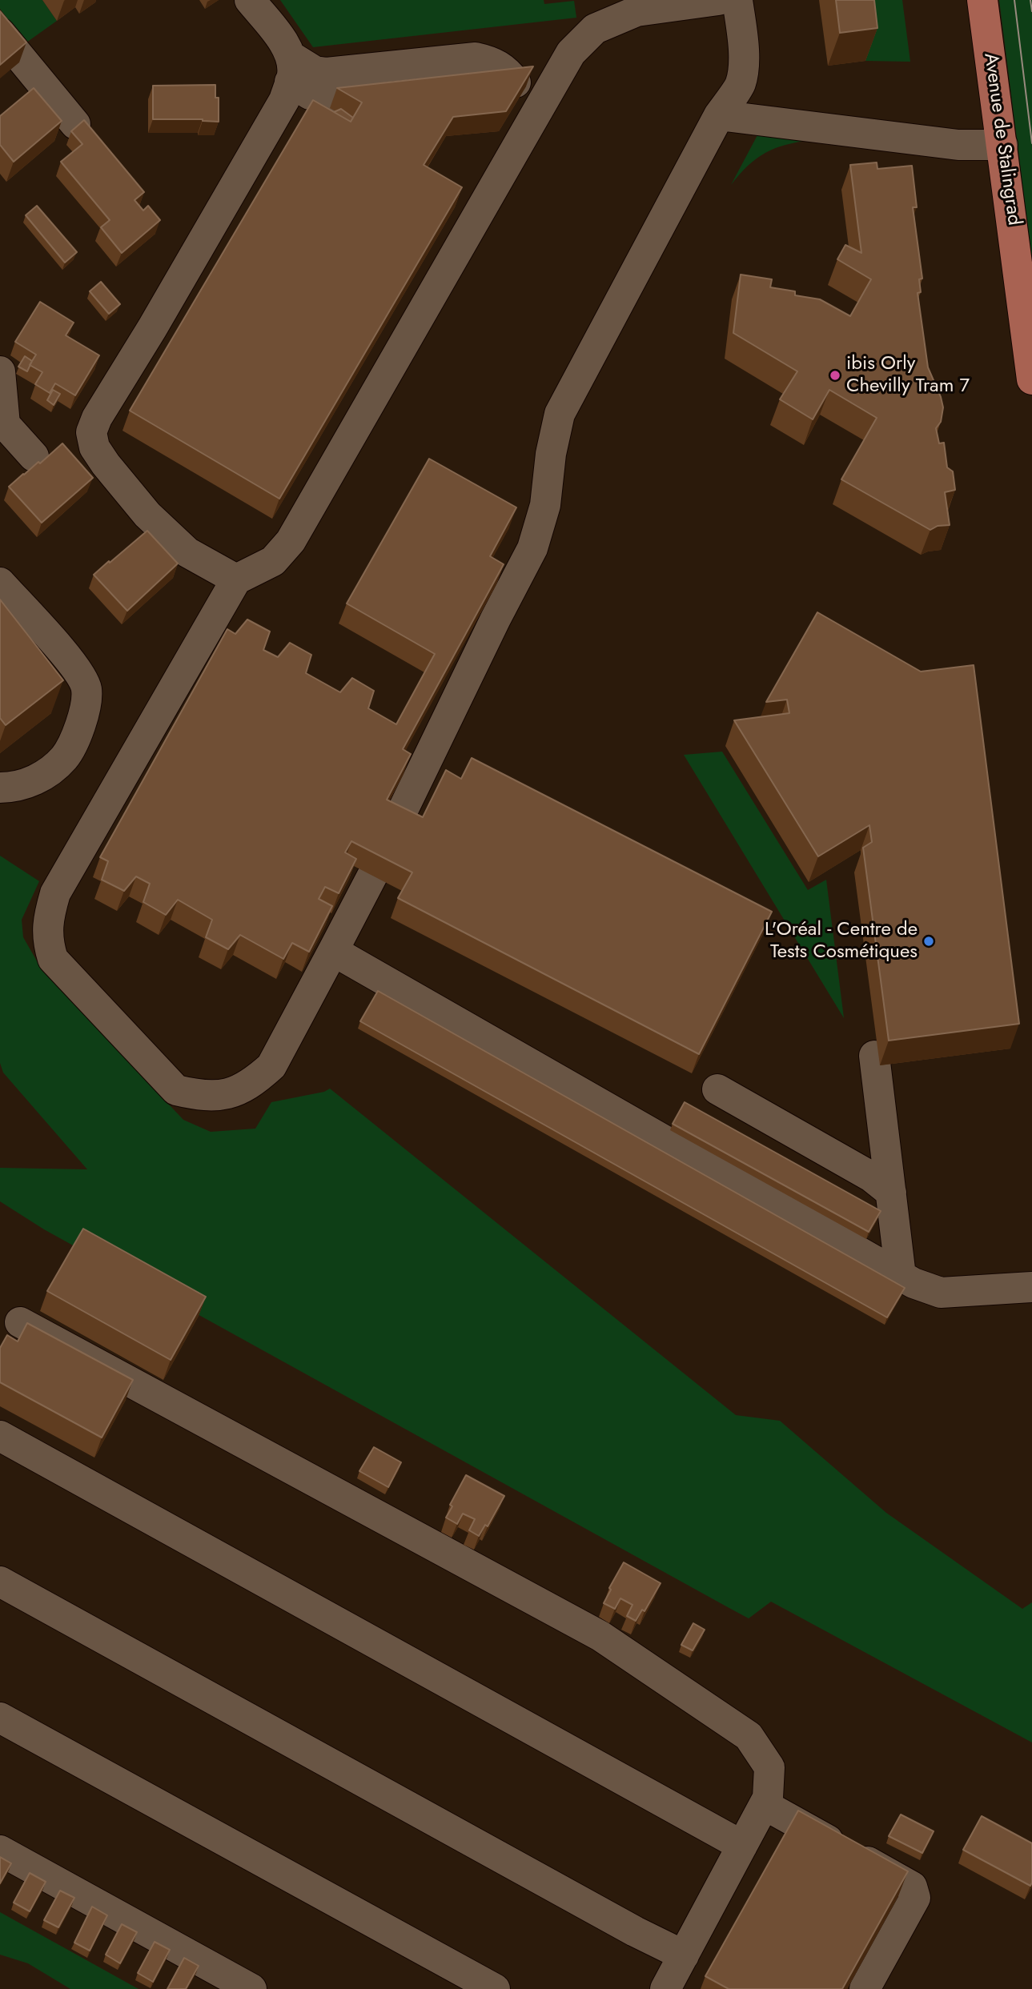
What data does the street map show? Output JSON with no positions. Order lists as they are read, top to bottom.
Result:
{
  "streets": {
    "main road": ["Avenue de Stalingrad"]
  },
  "places": ["ibis Orly Chevilly Tram 7", "L'Oréal - Centre de Tests Cosmétiques"]
}
